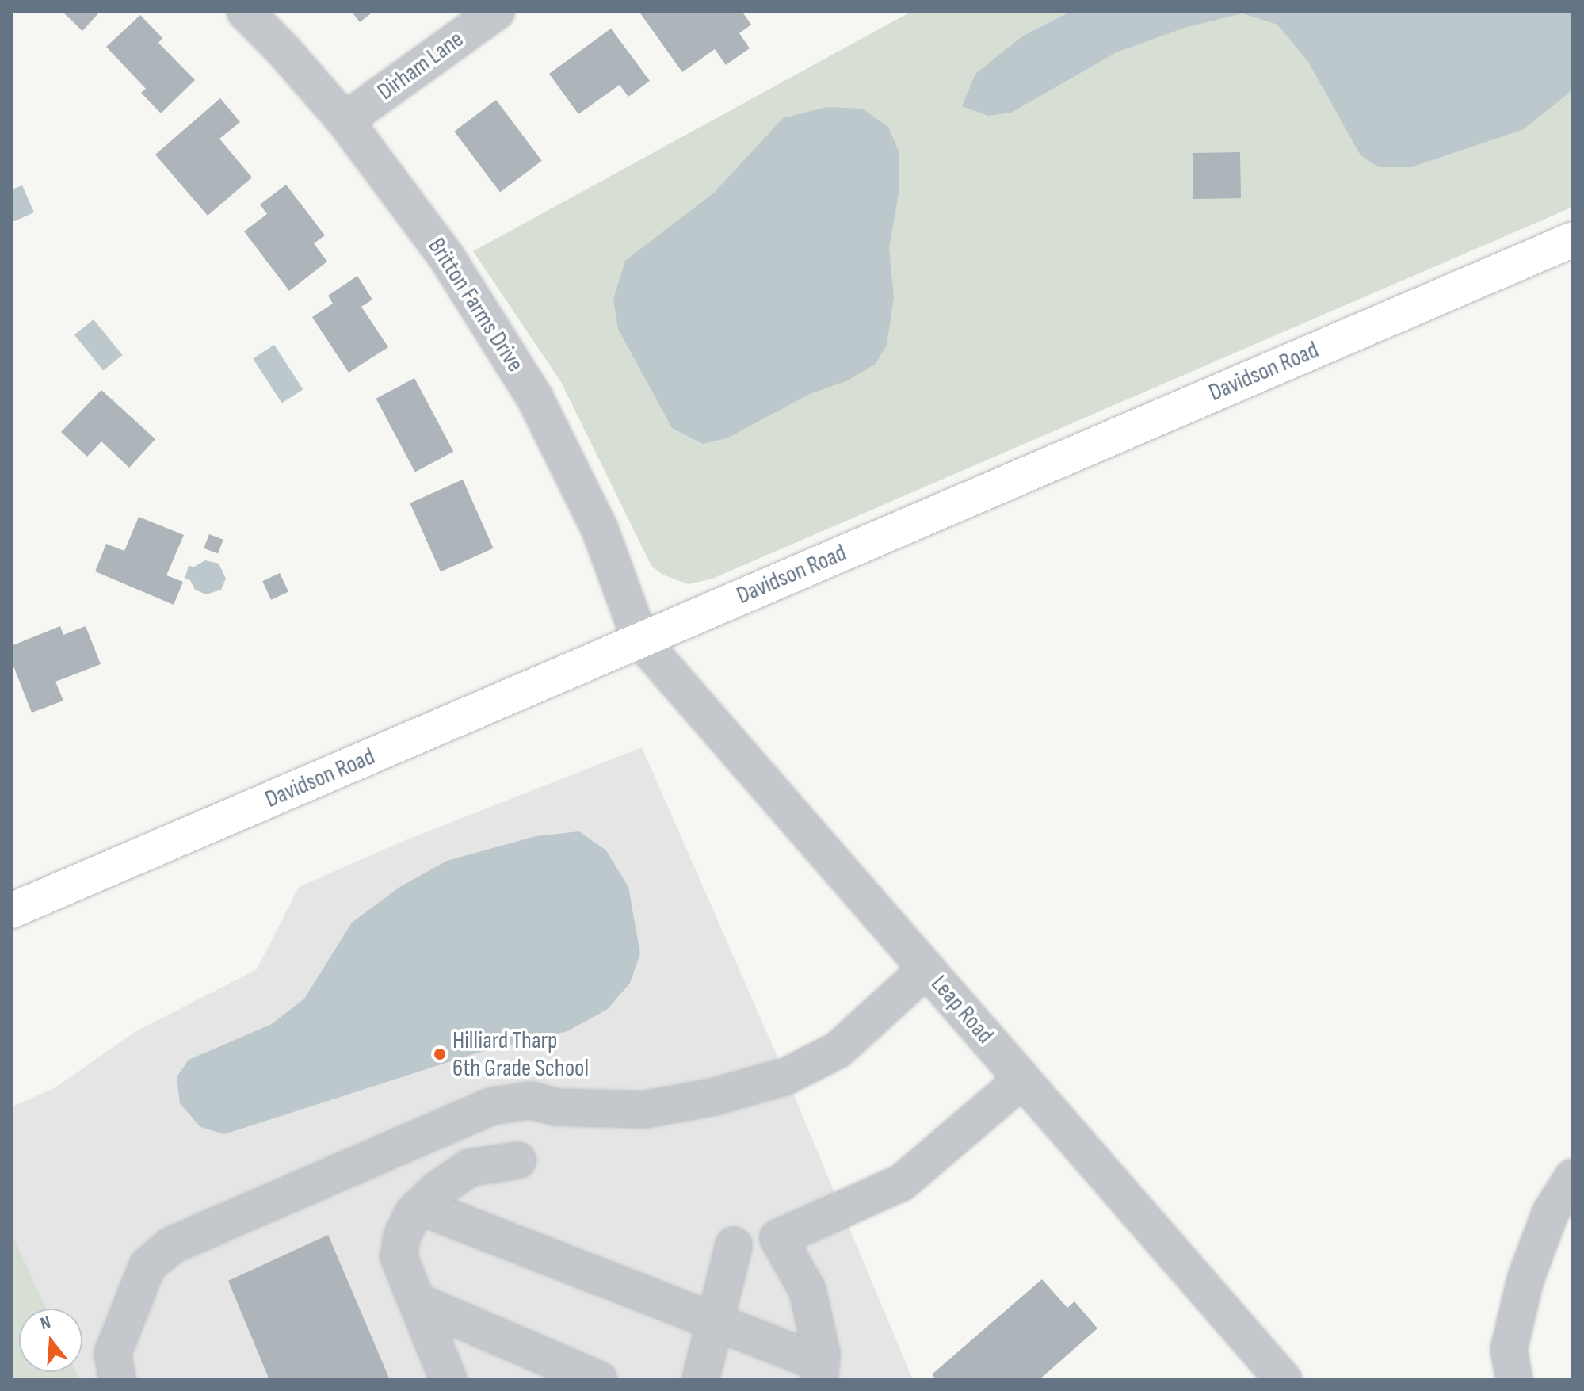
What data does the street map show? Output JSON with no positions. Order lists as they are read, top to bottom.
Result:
{
  "streets": {
    "main road": ["Davidson Road"],
    "street": ["Dirham Lane", "Britton Farms Drive", "Leap Road"]
  },
  "crossings": [
    ["Dirham Lane", "Britton Farms Drive"],
    ["Britton Farms Drive", "Davidson Road"],
    ["Britton Farms Drive", "Leap Road"],
    ["Davidson Road", "Leap Road"]
  ],
  "places": ["Hilliard Tharp 6th Grade School"],
  "north": "top"
}
